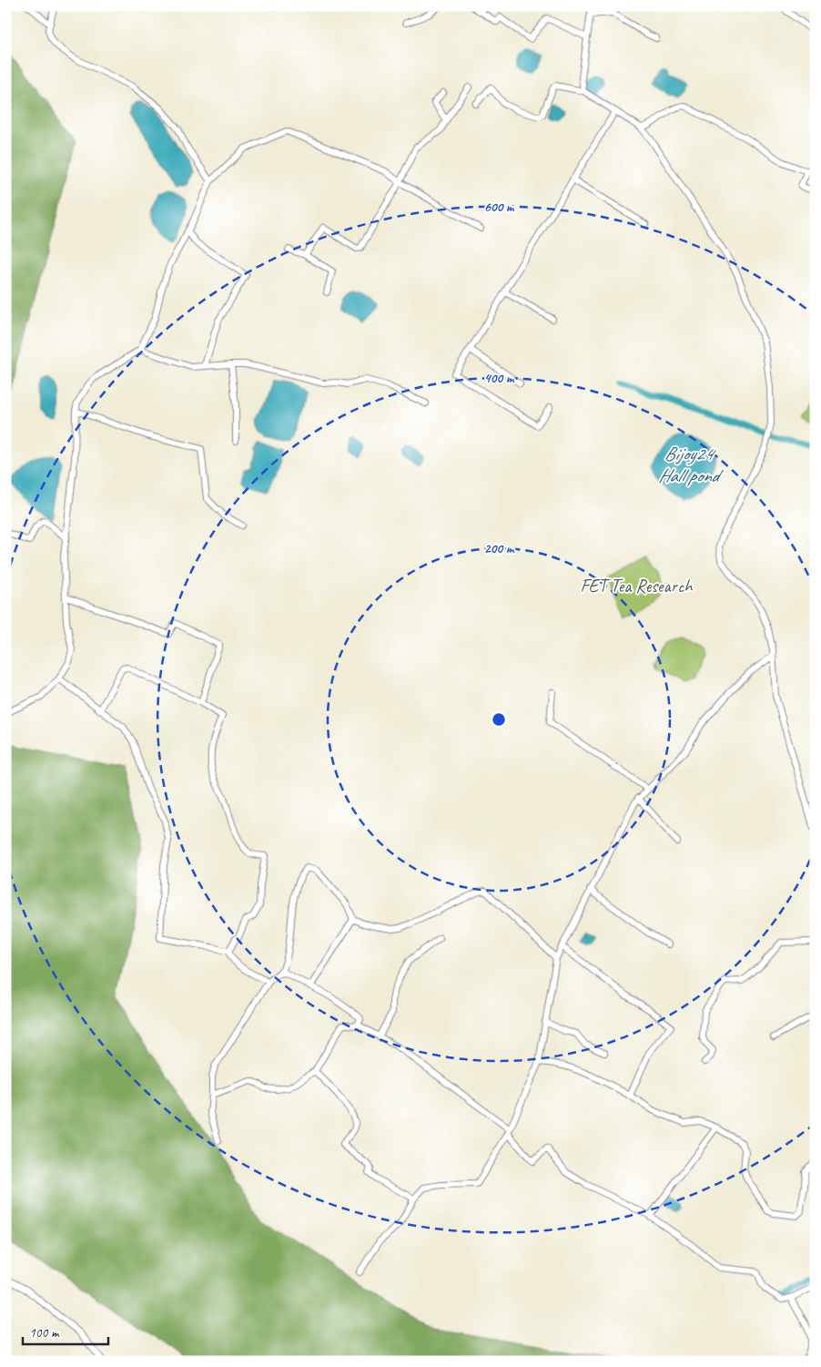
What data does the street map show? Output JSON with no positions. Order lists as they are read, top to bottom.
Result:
{
  "water": ["Bijoy24 Hall pond"],
  "parks": ["FET Tea Research"],
  "scale_bar": "100 m",
  "rings": ["600 m", "400 m", "200 m"]
}
